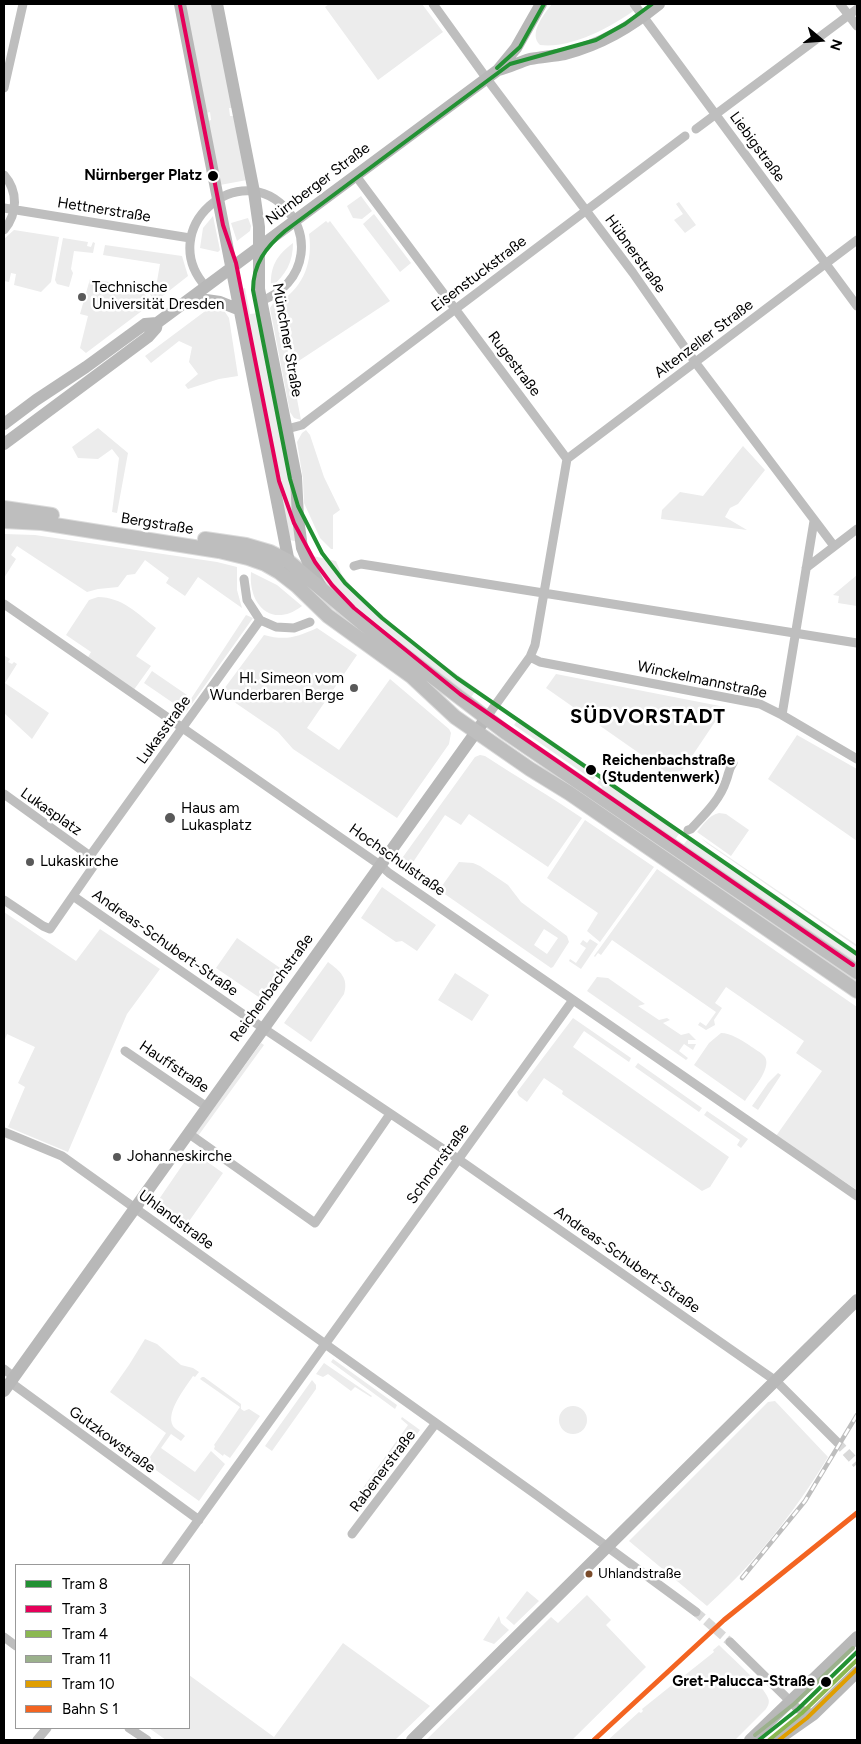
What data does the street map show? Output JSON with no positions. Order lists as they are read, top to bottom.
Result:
{
  "streets": {
    "main road": [
      "Nürnberger Straße",
      "Münchner Straße",
      "Bergstraße",
      "Reichenbachstraße"
    ],
    "street": [
      "Liebigstraße",
      "Hettnerstraße",
      "Hübnerstraße",
      "Eisenstuckstraße",
      "Altenzeller Straße",
      "Rugestraße",
      "Winckelmannstraße",
      "Lukasstraße",
      "Lukasplatz",
      "Hochschulstraße",
      "Andreas-Schubert-Straße",
      "Hauffstraße",
      "Schnorrstraße",
      "Uhlandstraße",
      "Gutzkowstraße",
      "Rabenerstraße"
    ]
  },
  "crossings": [
    ["Liebigstraße", "Nürnberger Straße"],
    ["Liebigstraße", "Altenzeller Straße"],
    ["Nürnberger Straße", "Hübnerstraße"],
    ["Nürnberger Straße", "Münchner Straße"],
    ["Nürnberger Straße", "Rugestraße"],
    ["Hübnerstraße", "Eisenstuckstraße"],
    ["Hübnerstraße", "Altenzeller Straße"],
    ["Eisenstuckstraße", "Münchner Straße"],
    ["Eisenstuckstraße", "Rugestraße"],
    ["Altenzeller Straße", "Rugestraße"],
    ["Bergstraße", "Reichenbachstraße"],
    ["Winckelmannstraße", "Reichenbachstraße"],
    ["Lukasstraße", "Lukasplatz"],
    ["Lukasstraße", "Hochschulstraße"],
    ["Lukasplatz", "Andreas-Schubert-Straße"],
    ["Hochschulstraße", "Reichenbachstraße"],
    ["Hochschulstraße", "Schnorrstraße"],
    ["Andreas-Schubert-Straße", "Reichenbachstraße"],
    ["Andreas-Schubert-Straße", "Schnorrstraße"],
    ["Reichenbachstraße", "Hauffstraße"],
    ["Reichenbachstraße", "Uhlandstraße"],
    ["Reichenbachstraße", "Gutzkowstraße"],
    ["Schnorrstraße", "Uhlandstraße"],
    ["Schnorrstraße", "Gutzkowstraße"],
    ["Uhlandstraße", "Rabenerstraße"]
  ],
  "districts": ["SÜDVORSTADT"],
  "places": [
    "Nürnberger Platz",
    "Technische Universität Dresden",
    "Hl. Simeon vom Wunderbaren Berge",
    "Reichenbachstraße (Studentenwerk)",
    "Haus am Lukasplatz",
    "Lukaskirche",
    "Johanneskirche",
    "Uhlandstraße",
    "Gret-Palucca-Straße"
  ],
  "lines": [
    "tram line 8",
    "tram line 3",
    "tram line 11",
    "tram line 4",
    "tram line 10"
  ],
  "legend": [
    "Tram 8",
    "Tram 3",
    "Tram 4",
    "Tram 11",
    "Tram 10",
    "Bahn S 1"
  ],
  "north": "right"
}
